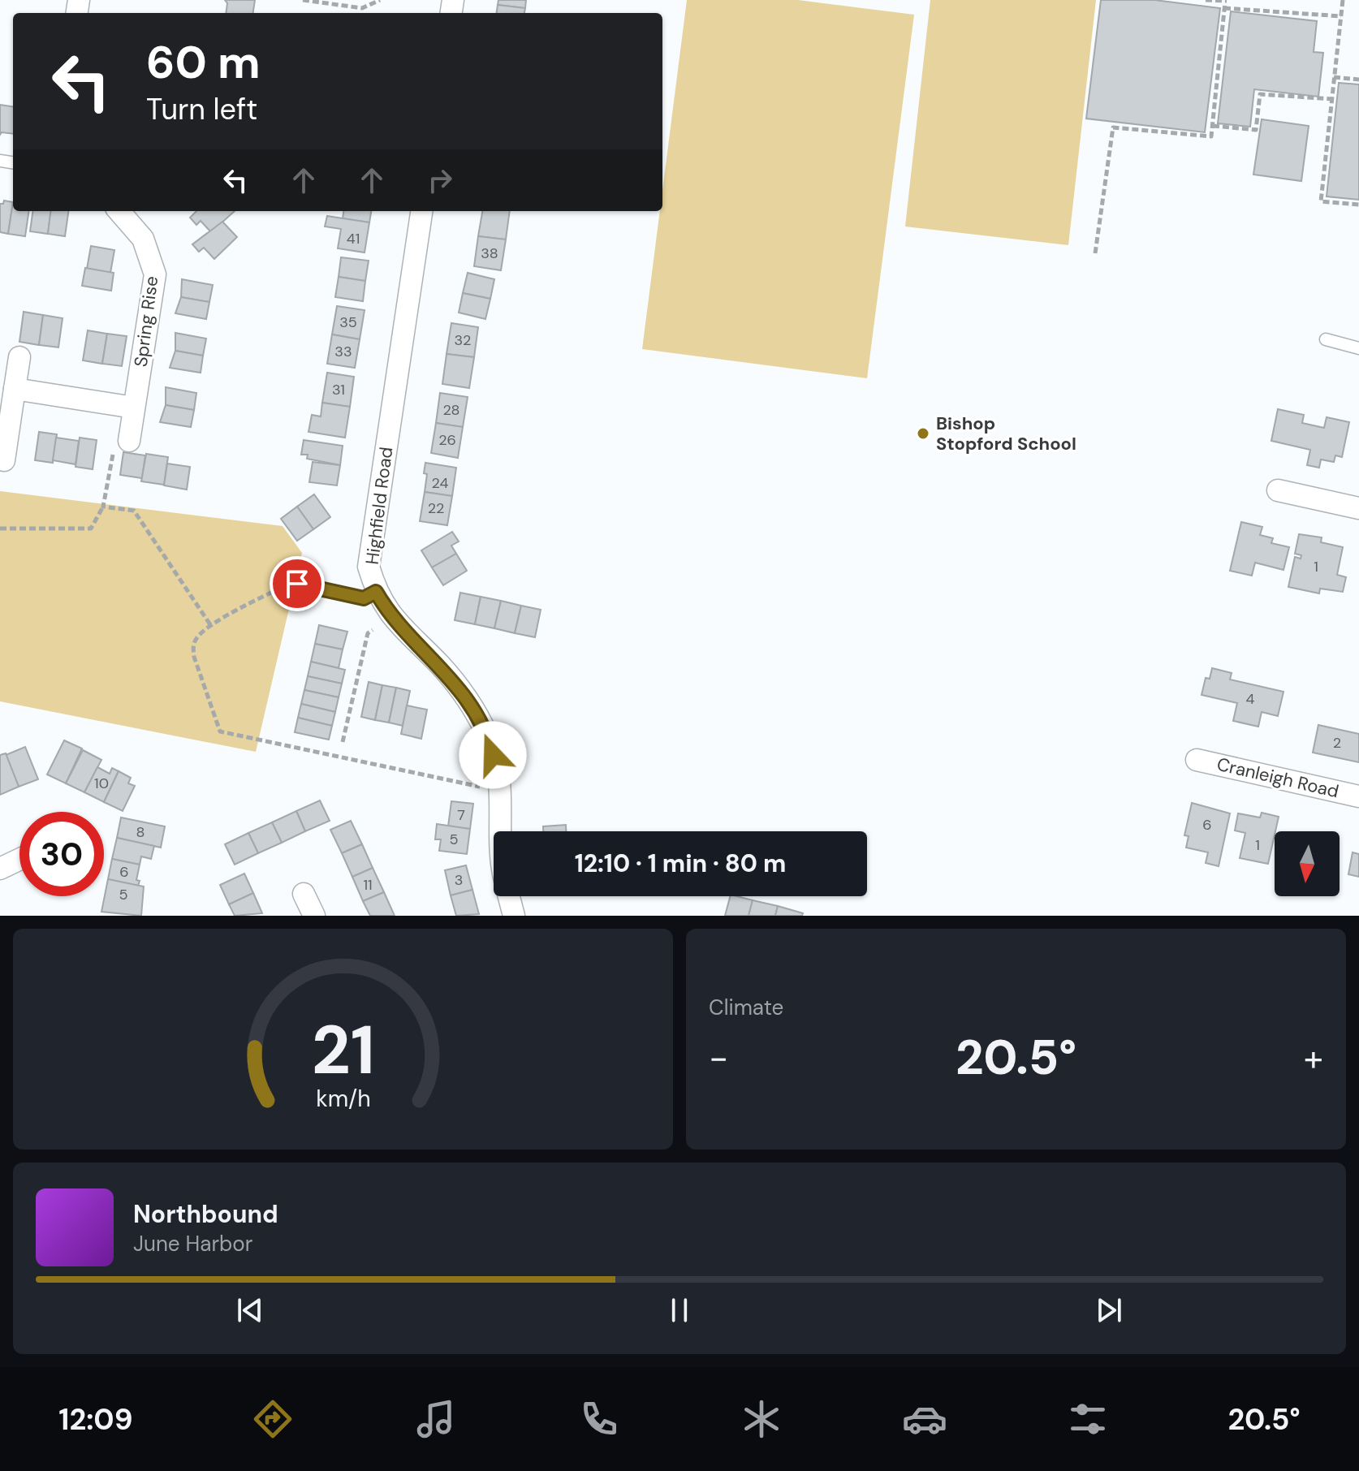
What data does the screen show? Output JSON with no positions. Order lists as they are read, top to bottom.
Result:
{
  "streets": {
    "street": ["Spring Rise", "Highfield Road", "Cranleigh Road"]
  },
  "places": ["Bishop Stopford School"],
  "house_numbers": [
    "41",
    "38",
    "35",
    "32",
    "33",
    "31",
    "28",
    "26",
    "24",
    "22",
    "1",
    "4",
    "2",
    "10",
    "7",
    "6",
    "8",
    "5",
    "1",
    "6",
    "3",
    "11",
    "5"
  ],
  "north": "bottom",
  "page": {
    "turn": ["60 m", "Turn left"],
    "limit": "30",
    "trip": "12:10 · 1 min · 80 m",
    "tile": "Climate",
    "heat": ["−", "20.5°", "+"],
    "song": ["Northbound", "June Harbor"],
    "tabs": ["12:09", "20.5°"],
    "gauge": ["21", "km/h"]
  }
}
